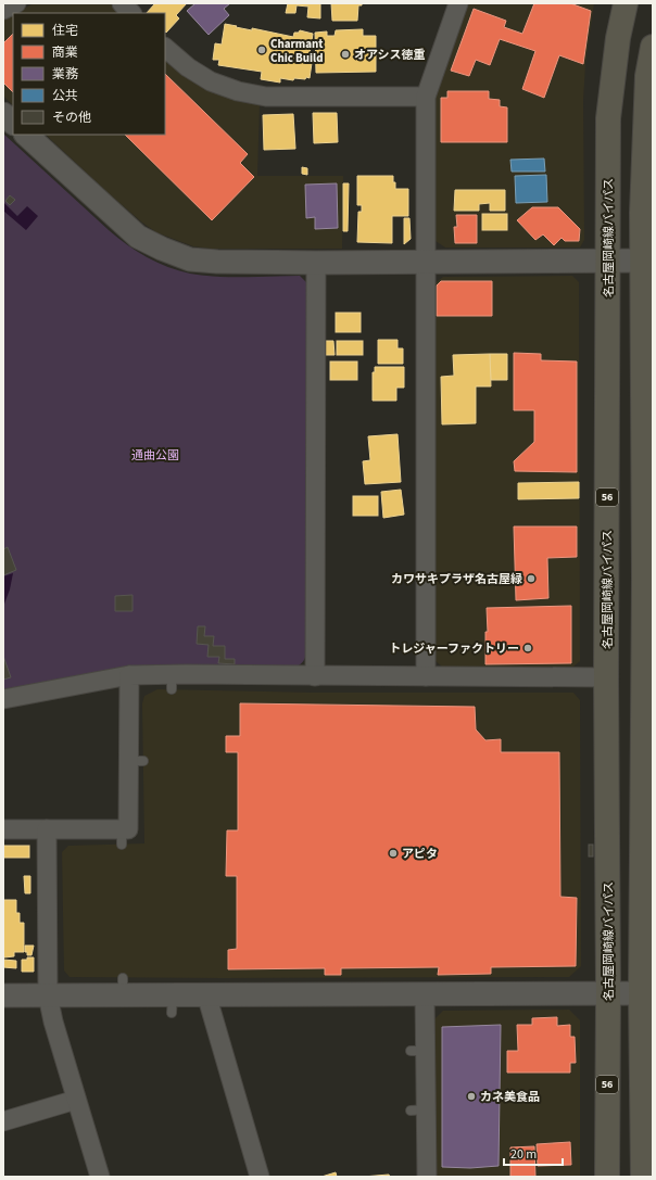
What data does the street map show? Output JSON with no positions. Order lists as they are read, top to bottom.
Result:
{
  "streets": {
    "main road": ["名古屋岡崎線バイパス", "56"]
  },
  "parks": ["通曲公園"],
  "places": [
    "Charmant Chic Build",
    "オアシス徳重",
    "カワサキプラザ名古屋緑",
    "トレジャーファクトリー",
    "アピタ",
    "カネ美食品"
  ],
  "legend": [
    "住宅",
    "商業",
    "業務",
    "公共",
    "その他"
  ],
  "scale_bar": "20 m"
}
